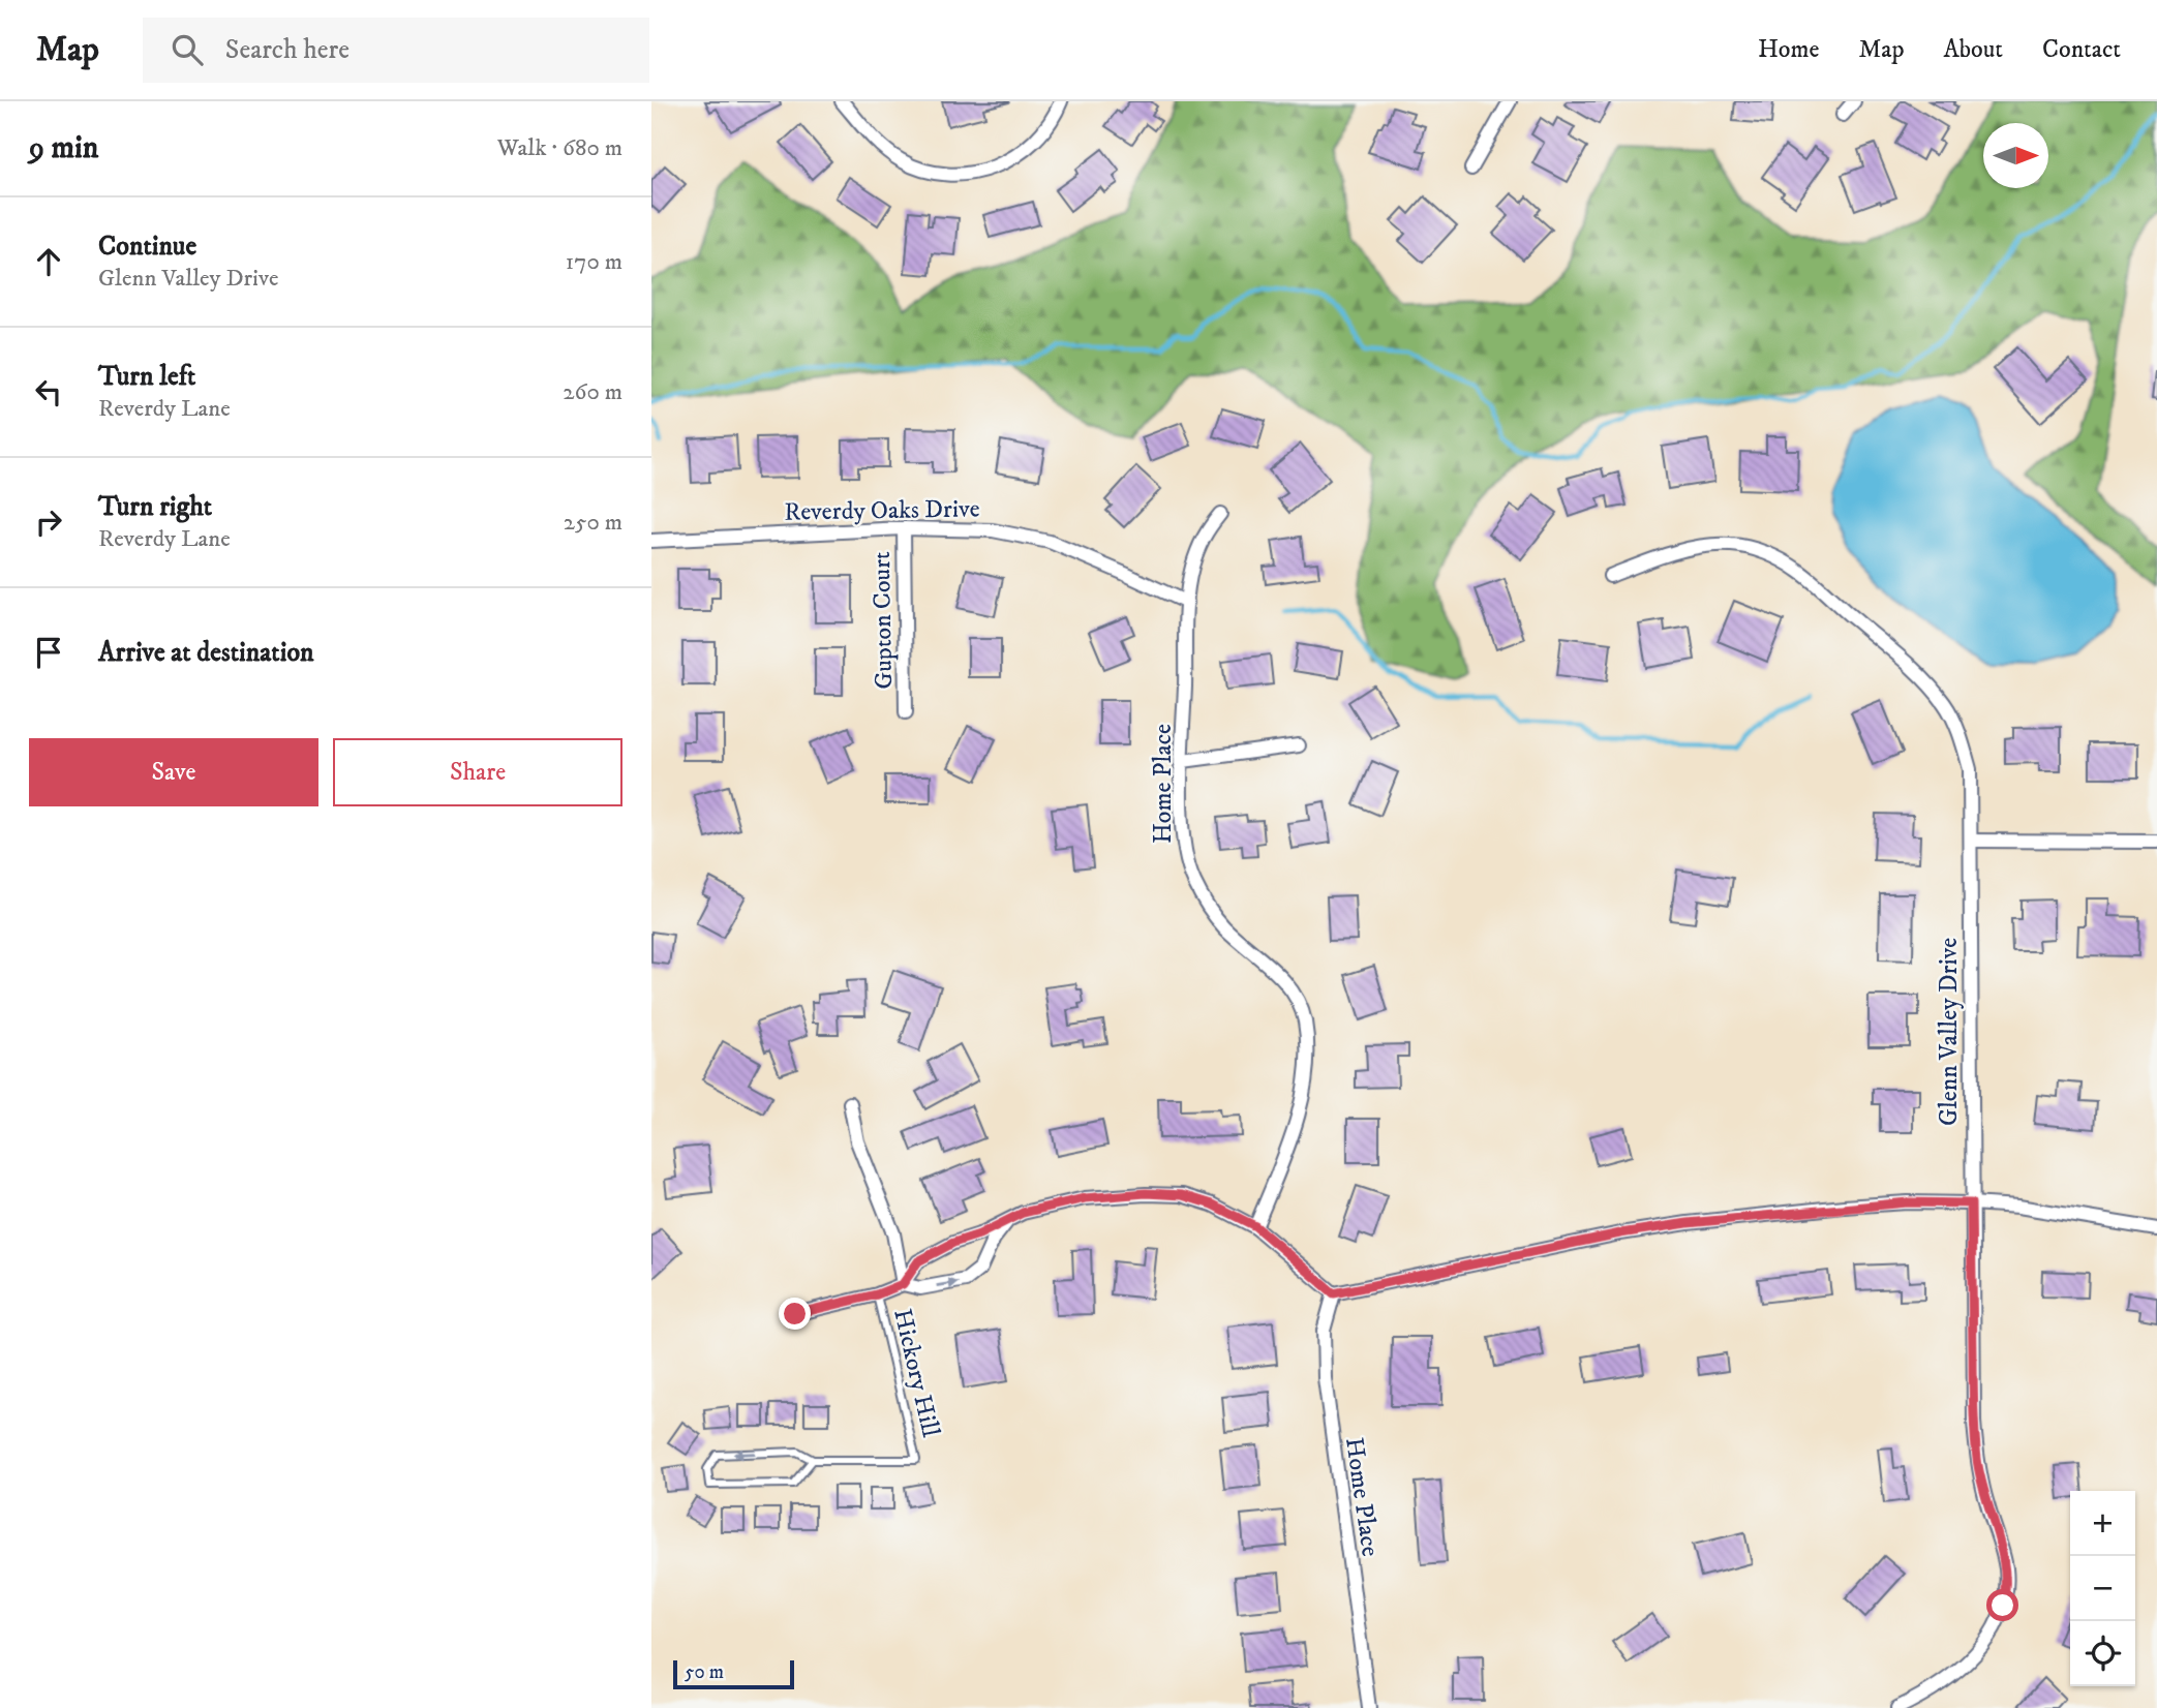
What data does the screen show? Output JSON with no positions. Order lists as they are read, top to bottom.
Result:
{
  "streets": {
    "street": [
      "Reverdy Oaks Drive",
      "Gupton Court",
      "Home Place",
      "Glenn Valley Drive"
    ],
    "lane": ["Hickory Hill"]
  },
  "crossings": [
    ["Reverdy Oaks Drive", "Gupton Court"],
    ["Reverdy Oaks Drive", "Home Place"]
  ],
  "scale_bar": "50 m",
  "north": "right",
  "page": {
    "header": "Map",
    "search": "Search here",
    "nav": [
      "Home",
      "Map",
      "About",
      "Contact"
    ],
    "heading": ["9 min", "Walk · 680 m"],
    "list": [
      ["Continue", "Glenn Valley Drive", "170 m"],
      ["Turn left", "Reverdy Lane", "260 m"],
      ["Turn right", "Reverdy Lane", "250 m"],
      "Arrive at destination"
    ],
    "buttons": ["Save", "Share"],
    "map_buttons": ["+", "−"],
    "scale": "50 m"
  }
}
